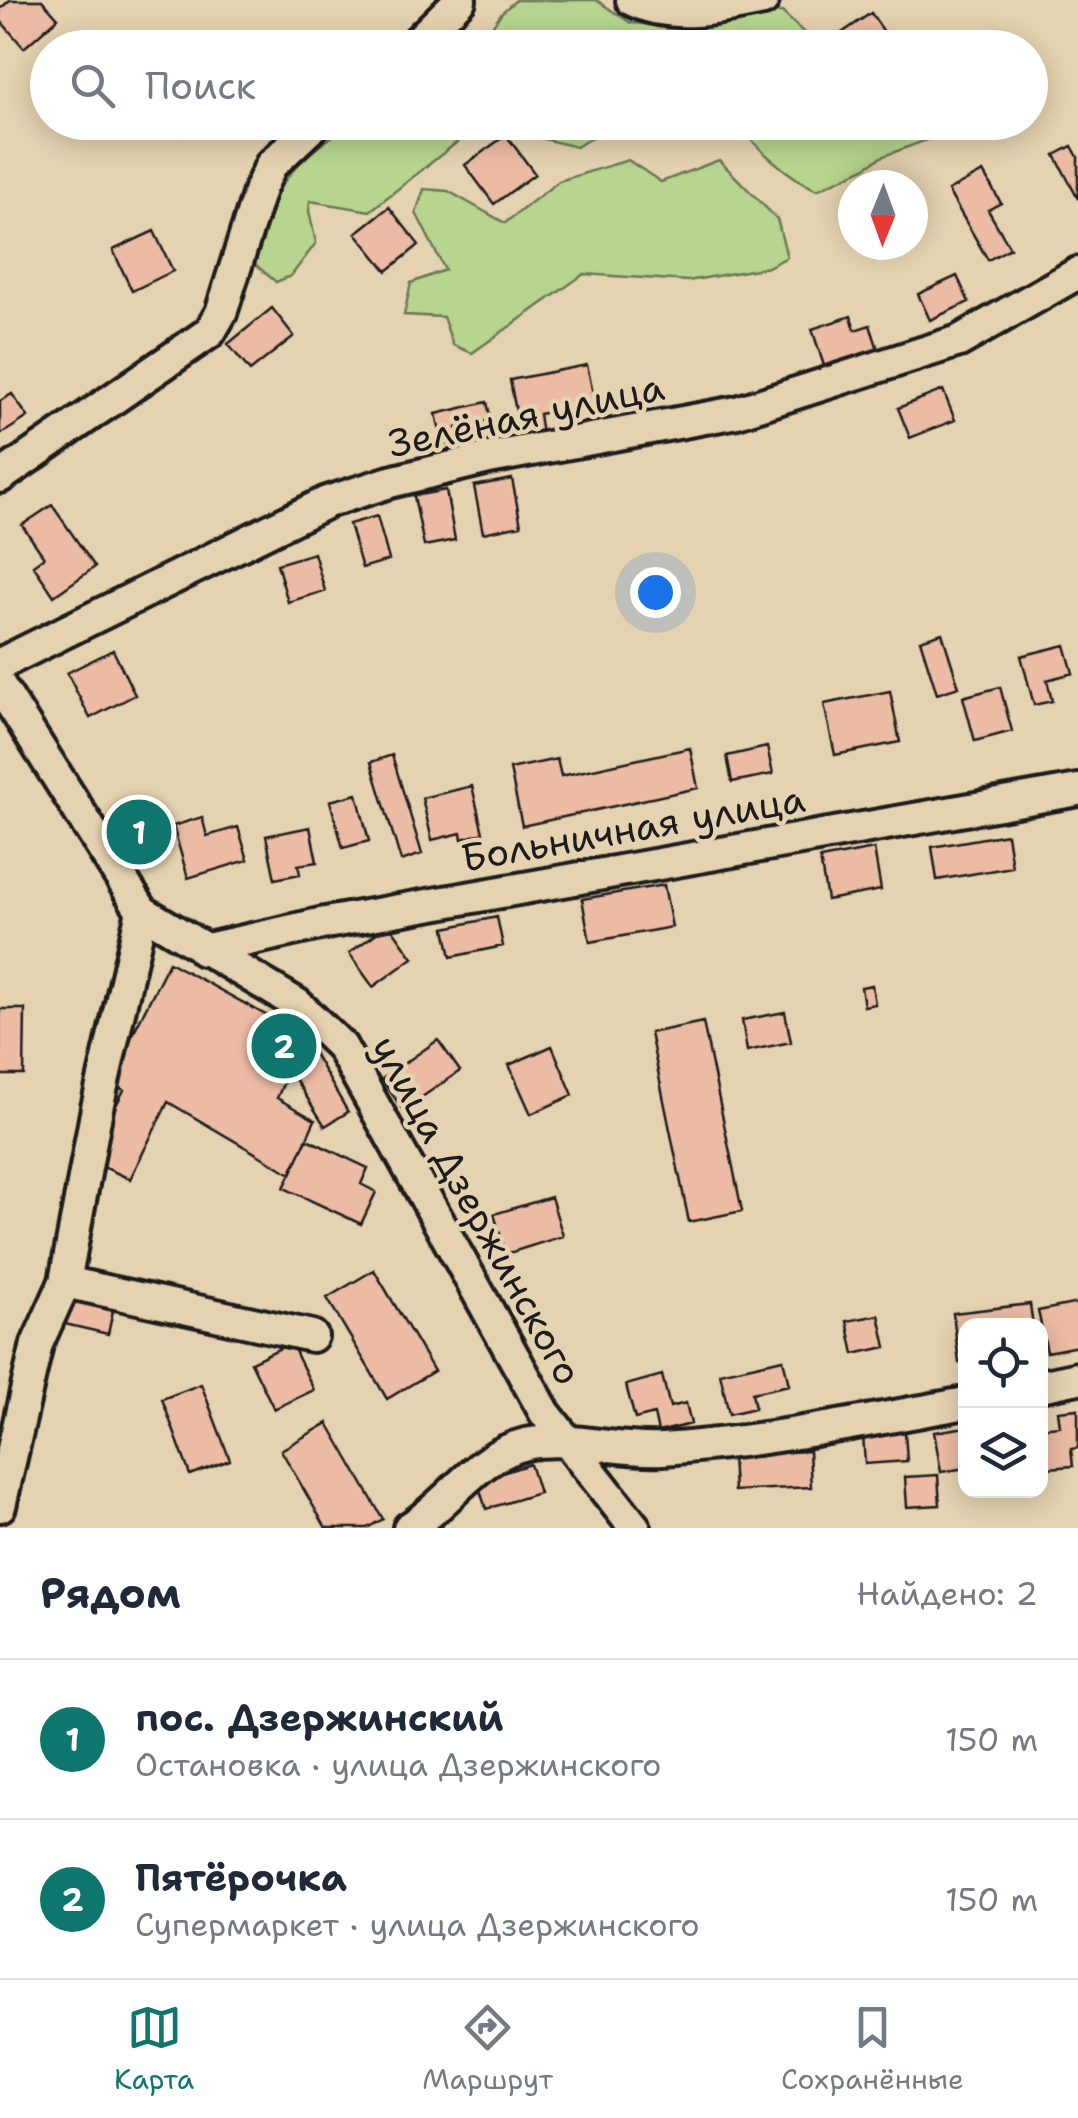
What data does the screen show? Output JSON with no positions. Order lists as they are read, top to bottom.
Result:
{
  "streets": {
    "street": ["Зелёная улица", "Больничная улица", "улица Дзержинского"]
  },
  "crossings": [
    ["Больничная улица", "улица Дзержинского"]
  ],
  "north": "bottom",
  "page": {
    "search": "Поиск",
    "pins": ["1", "2"],
    "heading": ["Рядом", "Найдено: 2"],
    "list": [
      {
        "mark": "1",
        "name": "пос. Дзержинский",
        "note": "Остановка · улица Дзержинского",
        "value": "150 m"
      },
      {
        "mark": "2",
        "name": "Пятёрочка",
        "note": "Супермаркет · улица Дзержинского",
        "value": "150 m"
      }
    ],
    "nav": ["Карта", "Маршрут", "Сохранённые"]
  }
}
